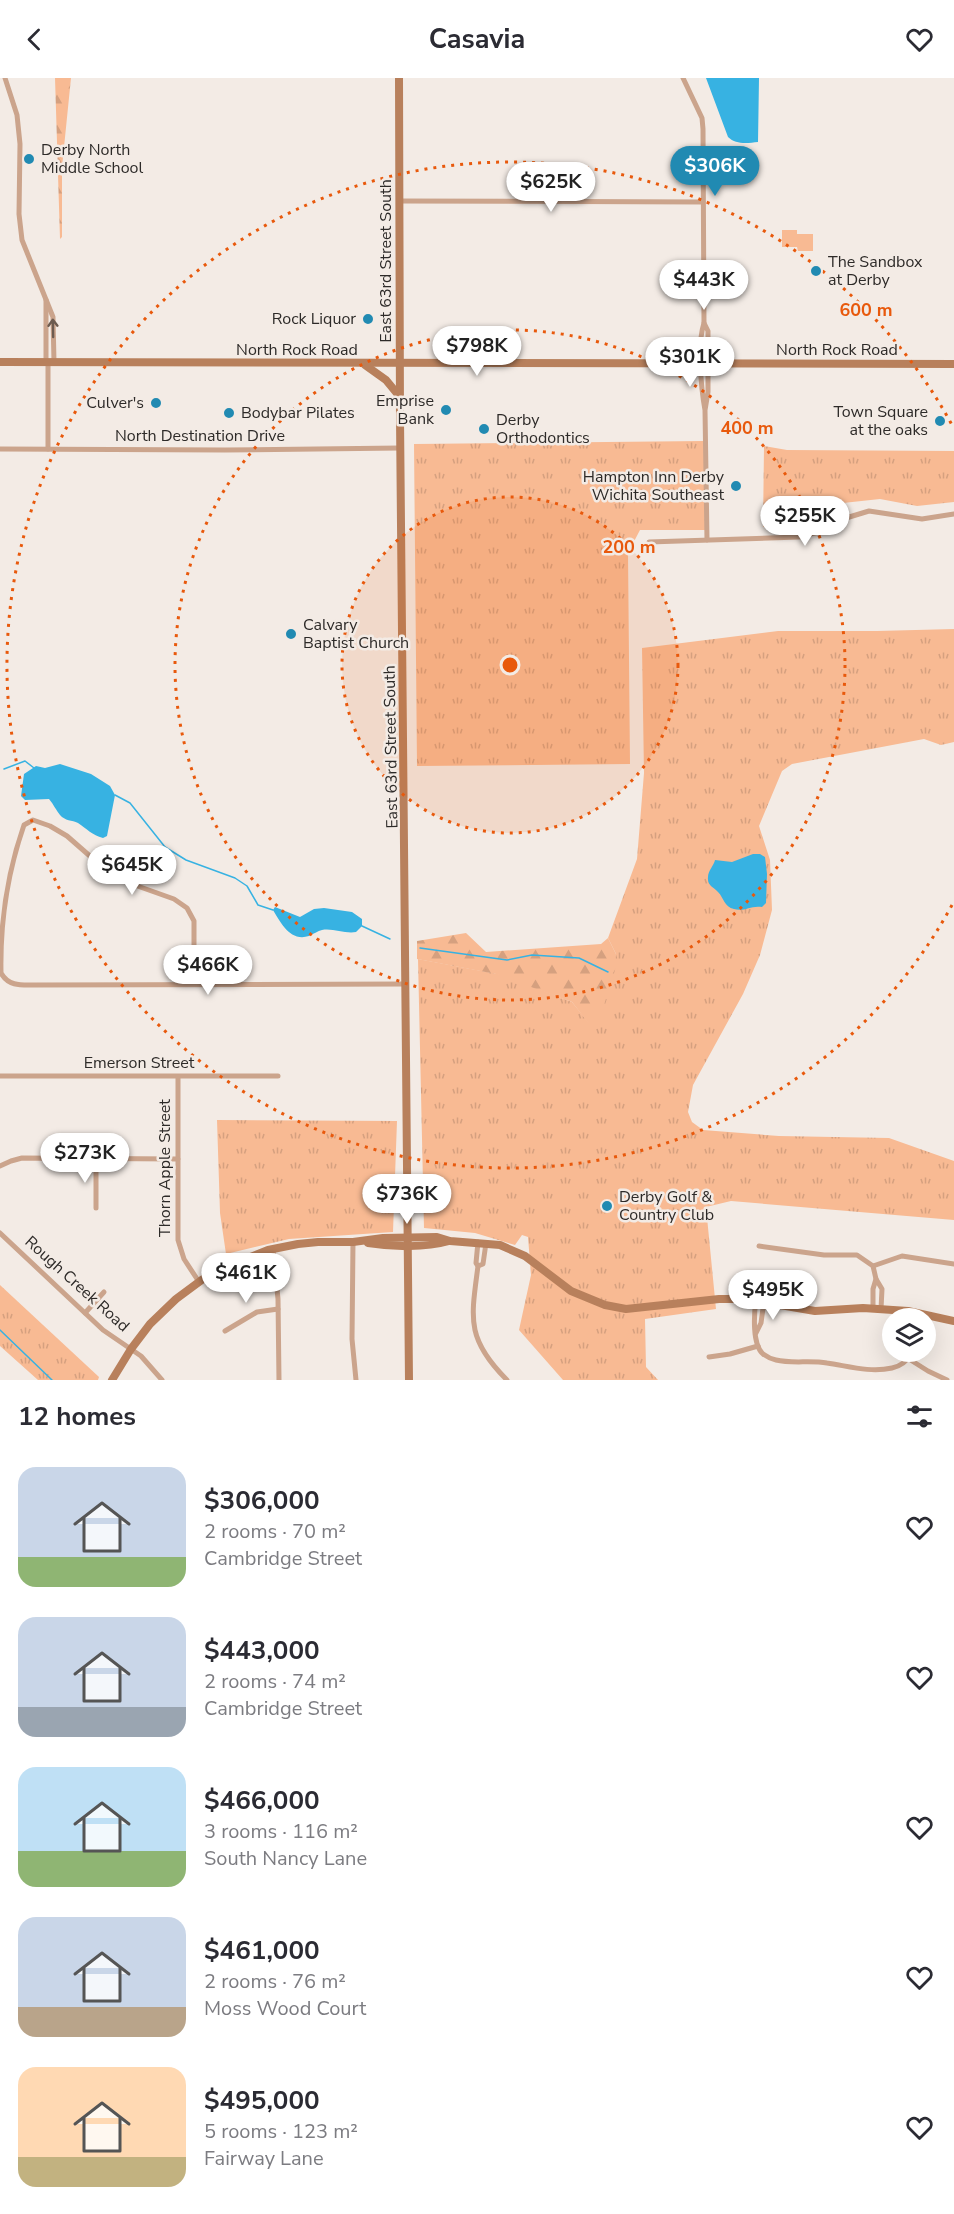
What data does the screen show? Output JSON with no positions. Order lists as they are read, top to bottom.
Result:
{
  "streets": {
    "main road": ["East 63rd Street South", "North Rock Road"],
    "street": [
      "North Destination Drive",
      "Emerson Street",
      "Thorn Apple Street",
      "Rough Creek Road"
    ]
  },
  "crossings": [
    ["East 63rd Street South", "North Rock Road"],
    ["East 63rd Street South", "North Destination Drive"],
    ["Emerson Street", "Thorn Apple Street"]
  ],
  "places": [
    "Derby North Middle School",
    "The Sandbox at Derby",
    "Rock Liquor",
    "Culver's",
    "Emprise Bank",
    "Bodybar Pilates",
    "Town Square at the oaks",
    "Derby Orthodontics",
    "Hampton Inn Derby Wichita Southeast",
    "Calvary Baptist Church",
    "Derby Golf & Country Club"
  ],
  "page": {
    "header": "Casavia",
    "price": [
      "$306K",
      "$625K",
      "$443K",
      "$798K",
      "$301K",
      "$255K",
      "$645K",
      "$466K",
      "$273K",
      "$736K",
      "$461K",
      "$495K"
    ],
    "heading": "12 homes",
    "list": [
      {
        "name": "$306,000",
        "note": "2 rooms · 70 m² · Cambridge Street"
      },
      {
        "name": "$443,000",
        "note": "2 rooms · 74 m² · Cambridge Street"
      },
      {
        "name": "$466,000",
        "note": "3 rooms · 116 m² · South Nancy Lane"
      },
      {
        "name": "$461,000",
        "note": "2 rooms · 76 m² · Moss Wood Court"
      },
      {
        "name": "$495,000",
        "note": "5 rooms · 123 m² · Fairway Lane"
      }
    ]
  },
  "rings": ["600 m", "400 m", "200 m"]
}
